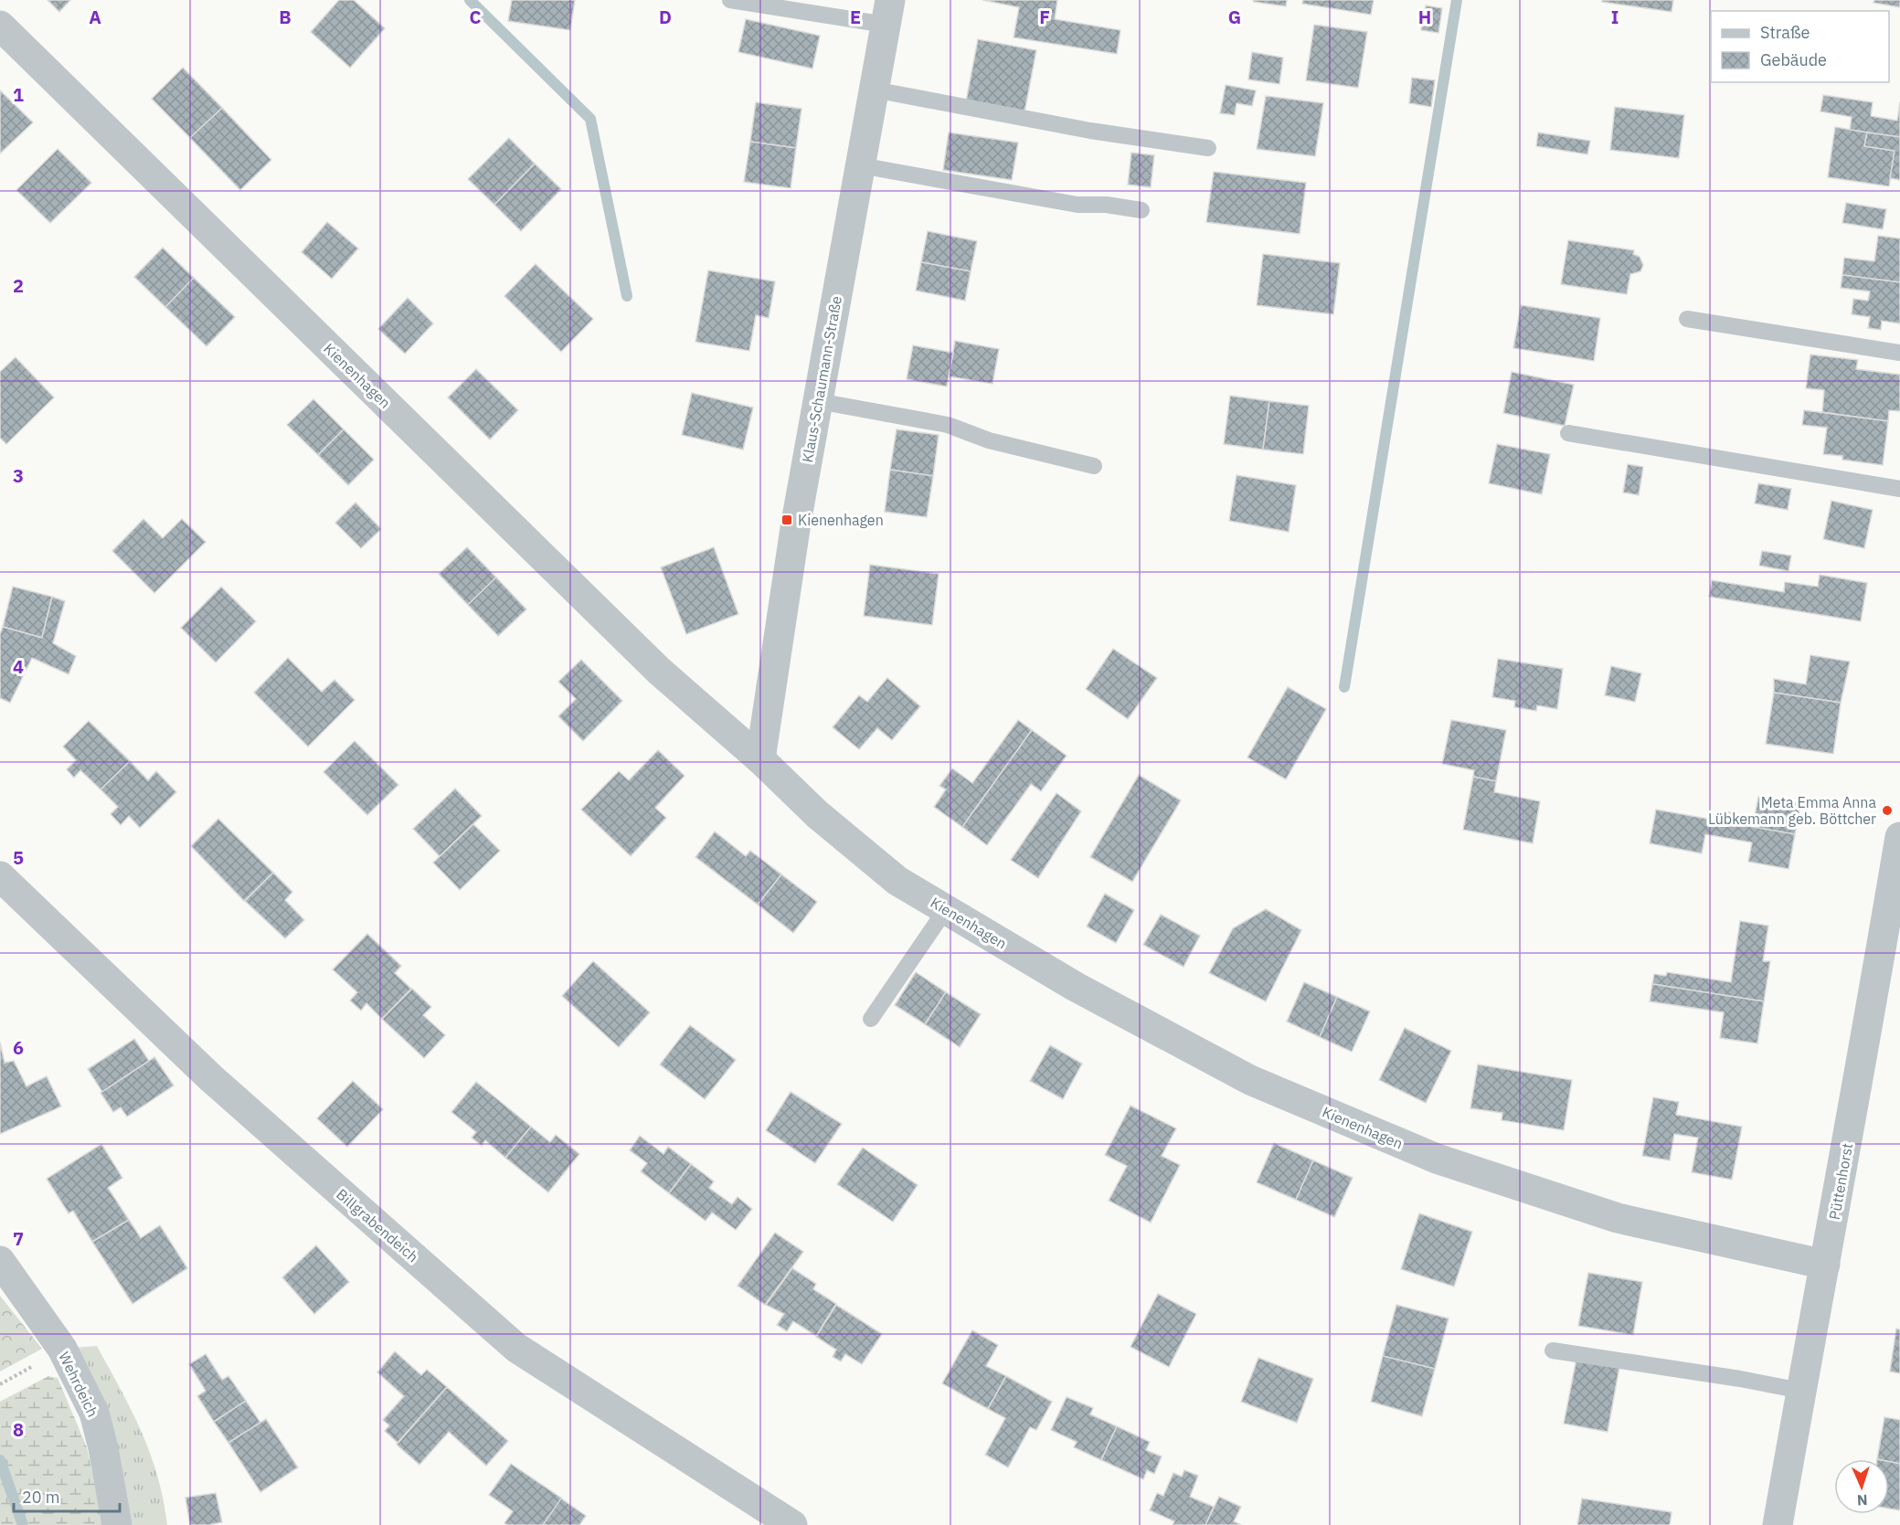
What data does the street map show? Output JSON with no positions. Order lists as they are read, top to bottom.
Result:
{
  "streets": {
    "street": [
      "Kienenhagen",
      "Klaus-Schaumann-Straße",
      "Püttenhorst",
      "Billgrabendeich",
      "Wehrdeich"
    ]
  },
  "crossings": [
    ["Kienenhagen", "Klaus-Schaumann-Straße"],
    ["Kienenhagen", "Püttenhorst"]
  ],
  "places": {
    "transit": ["Kienenhagen"],
    "other": ["Meta Emma Anna Lübkemann geb. Böttcher"]
  },
  "legend": ["Straße", "Gebäude"],
  "scale_bar": "20 m",
  "north": "bottom",
  "grid": {
    "columns": [
      "A",
      "B",
      "C",
      "D",
      "E",
      "F",
      "G",
      "H",
      "I"
    ],
    "rows": [
      "1",
      "2",
      "3",
      "4",
      "5",
      "6",
      "7",
      "8"
    ]
  }
}
